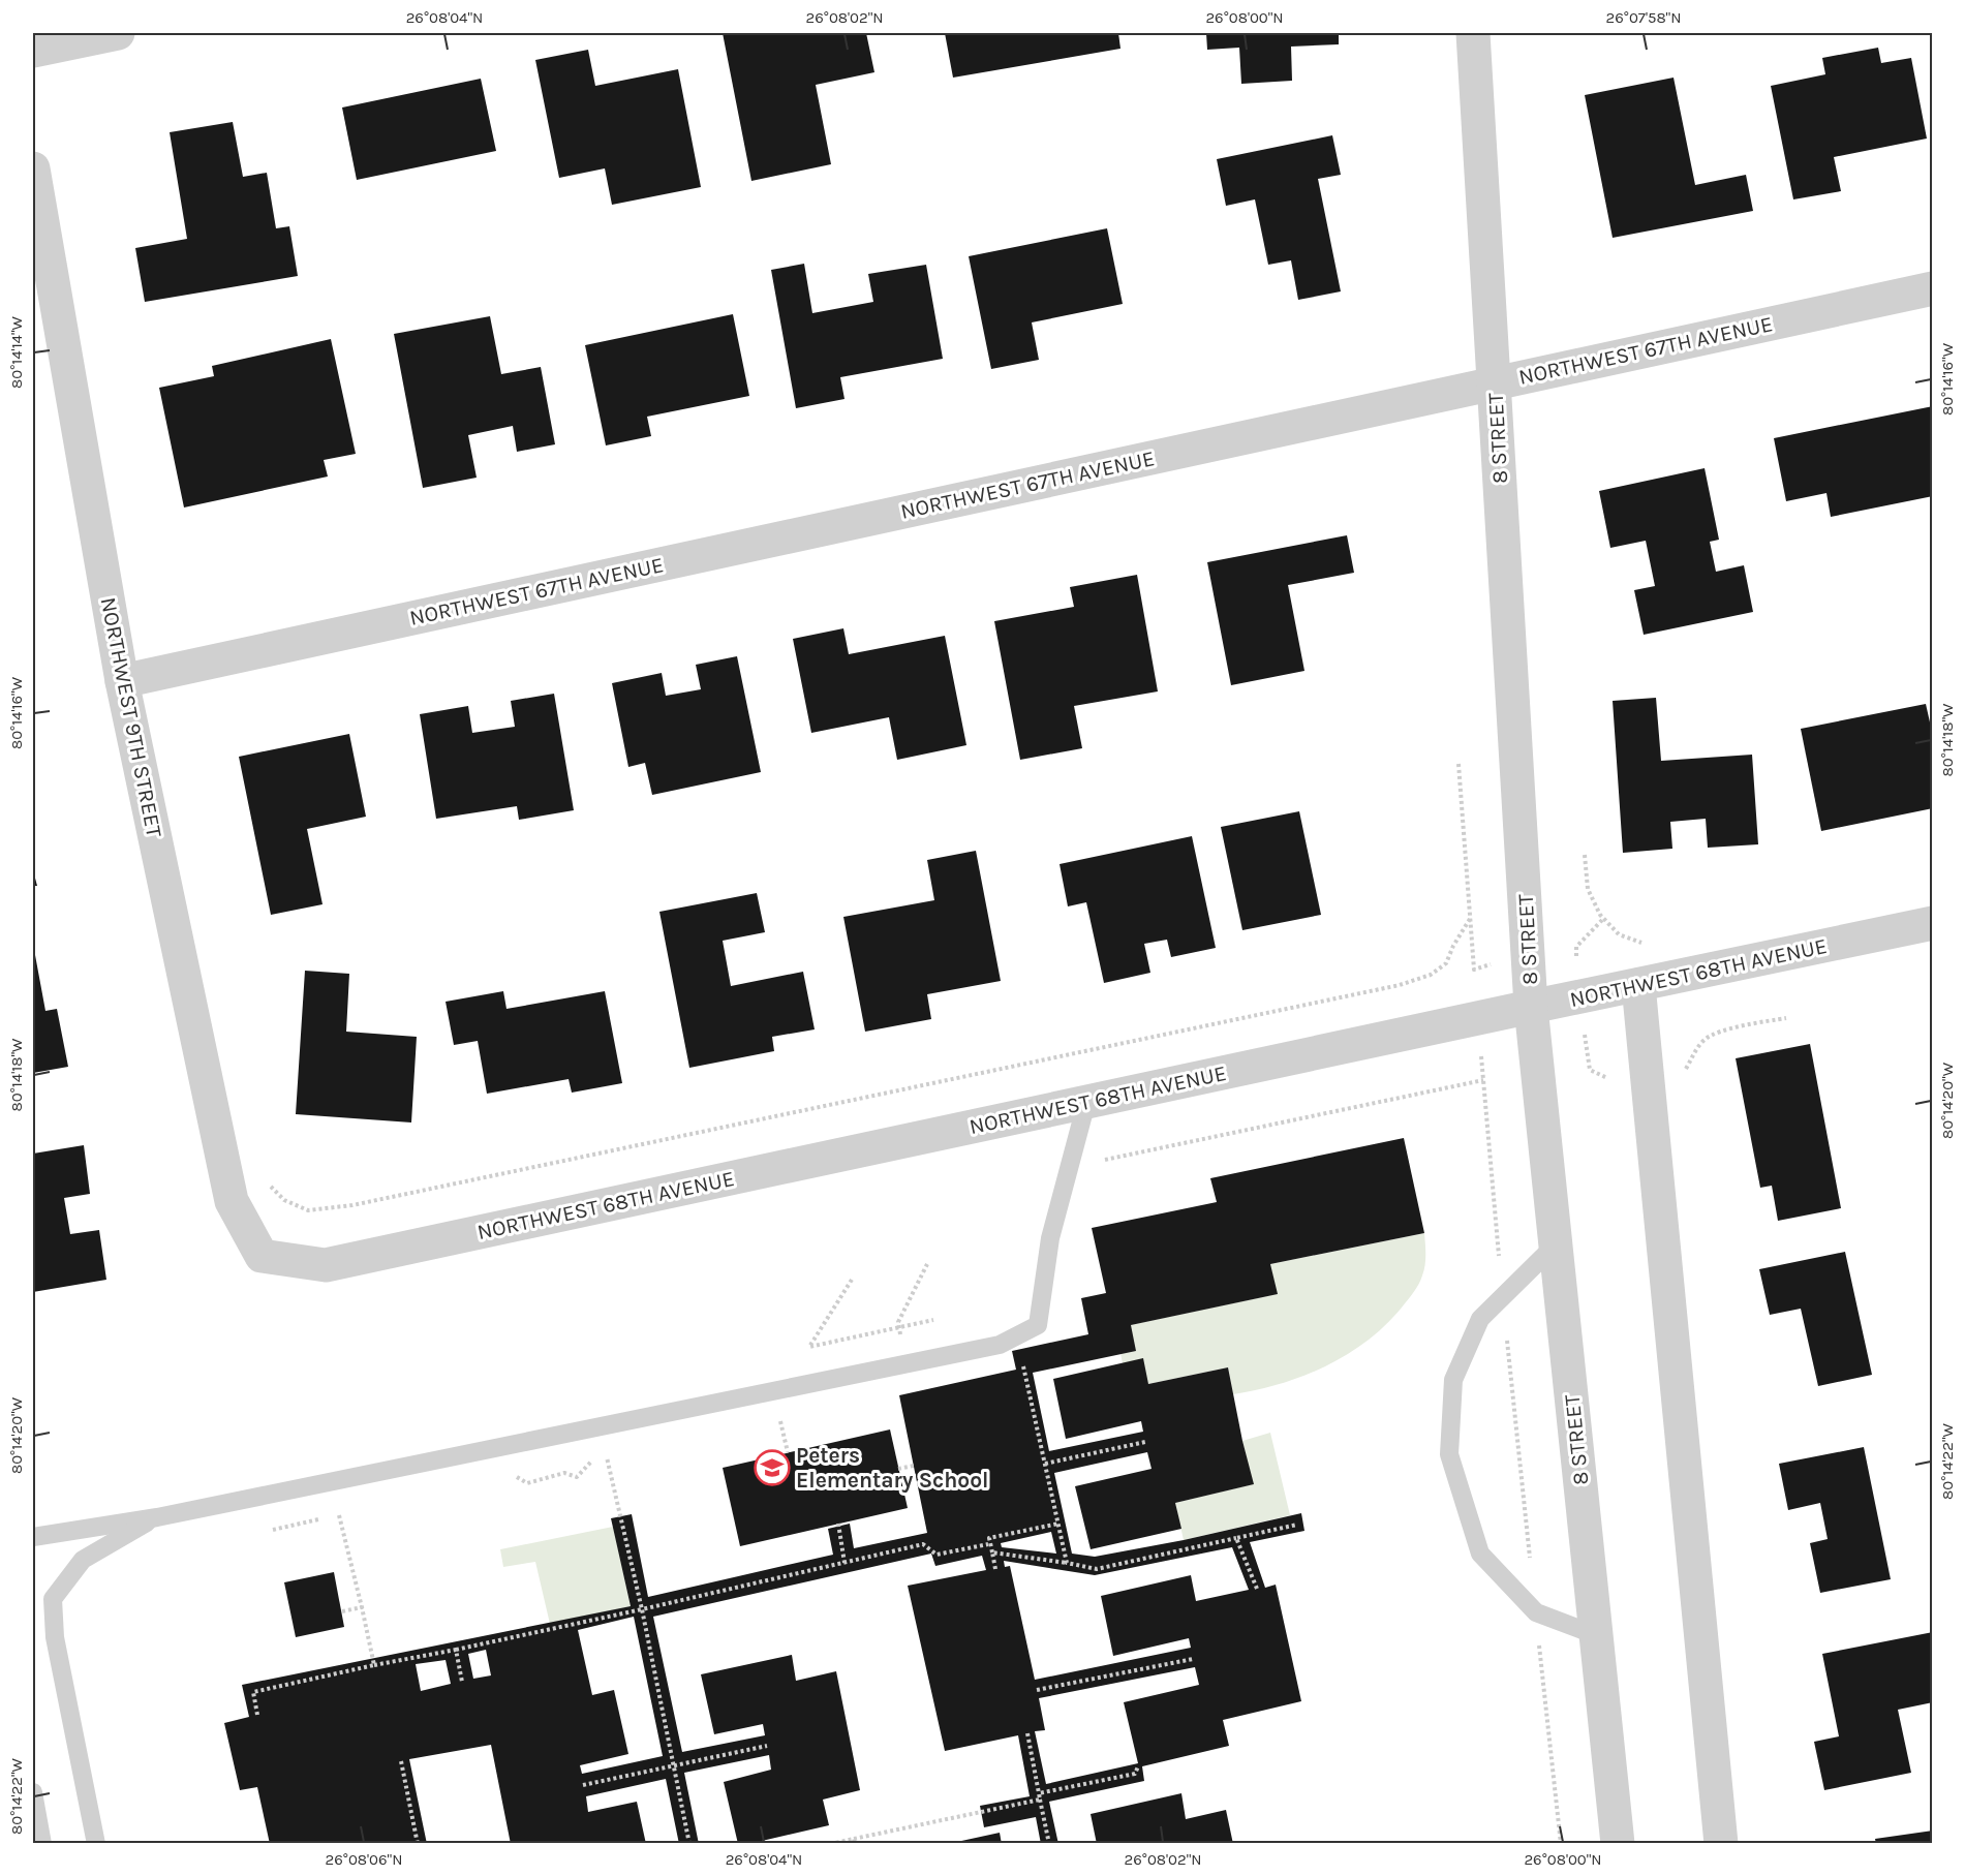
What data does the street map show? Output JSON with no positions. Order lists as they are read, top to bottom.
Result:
{
  "streets": {
    "street": [
      "NORTHWEST 67TH AVENUE",
      "8 STREET",
      "NORTHWEST 9TH STREET",
      "NORTHWEST 68TH AVENUE"
    ]
  },
  "crossings": [
    ["NORTHWEST 67TH AVENUE", "8 STREET"],
    ["NORTHWEST 67TH AVENUE", "NORTHWEST 9TH STREET"],
    ["8 STREET", "NORTHWEST 68TH AVENUE"],
    ["NORTHWEST 9TH STREET", "NORTHWEST 68TH AVENUE"]
  ],
  "places": {
    "school or university": ["Peters Elementary School"]
  },
  "coordinates": [
    "26°08'04\"N",
    "26°08'02\"N",
    "26°08'00\"N",
    "26°07'58\"N",
    "80°14'14\"W",
    "80°14'16\"W",
    "80°14'18\"W",
    "80°14'20\"W",
    "80°14'22\"W",
    "26°08'06\"N"
  ]
}
